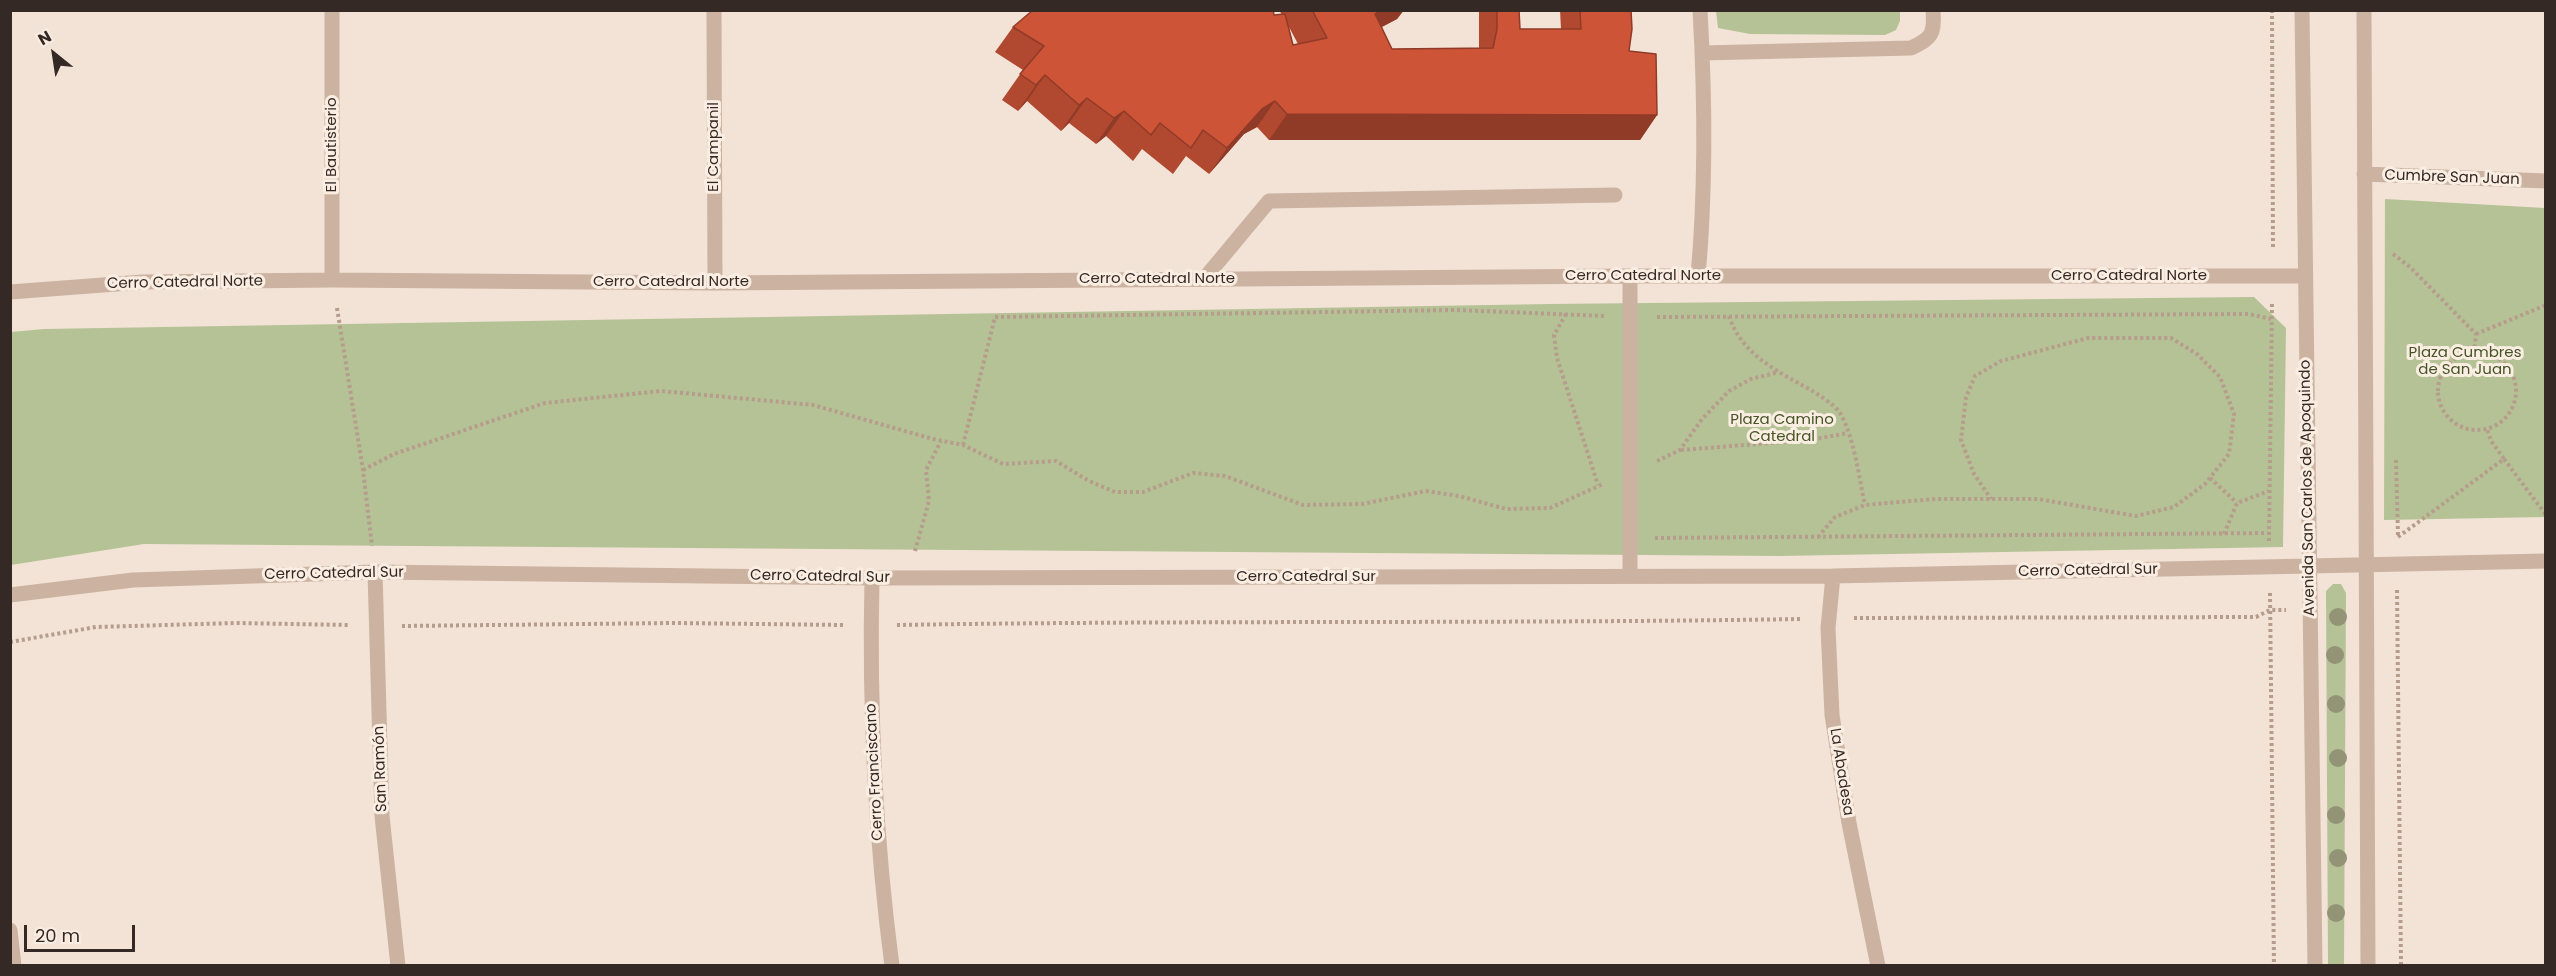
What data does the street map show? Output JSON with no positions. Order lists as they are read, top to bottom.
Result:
{
  "streets": {
    "street": [
      "El Bautisterio",
      "El Campanil",
      "Cumbre San Juan",
      "Cerro Catedral Norte",
      "Avenida San Carlos de Apoquindo",
      "Cerro Catedral Sur",
      "San Ramón",
      "Cerro Franciscano",
      "La Abadesa"
    ]
  },
  "crossings": [
    ["El Bautisterio", "Cerro Catedral Norte"],
    ["El Campanil", "Cerro Catedral Norte"],
    ["Cerro Catedral Norte", "Avenida San Carlos de Apoquindo"],
    ["Avenida San Carlos de Apoquindo", "Cerro Catedral Sur"],
    ["Cerro Catedral Sur", "San Ramón"],
    ["Cerro Catedral Sur", "Cerro Franciscano"],
    ["Cerro Catedral Sur", "La Abadesa"]
  ],
  "parks": ["Plaza Cumbres de San Juan", "Plaza Camino Catedral"],
  "scale_bar": "20 m",
  "north": "top left"
}
